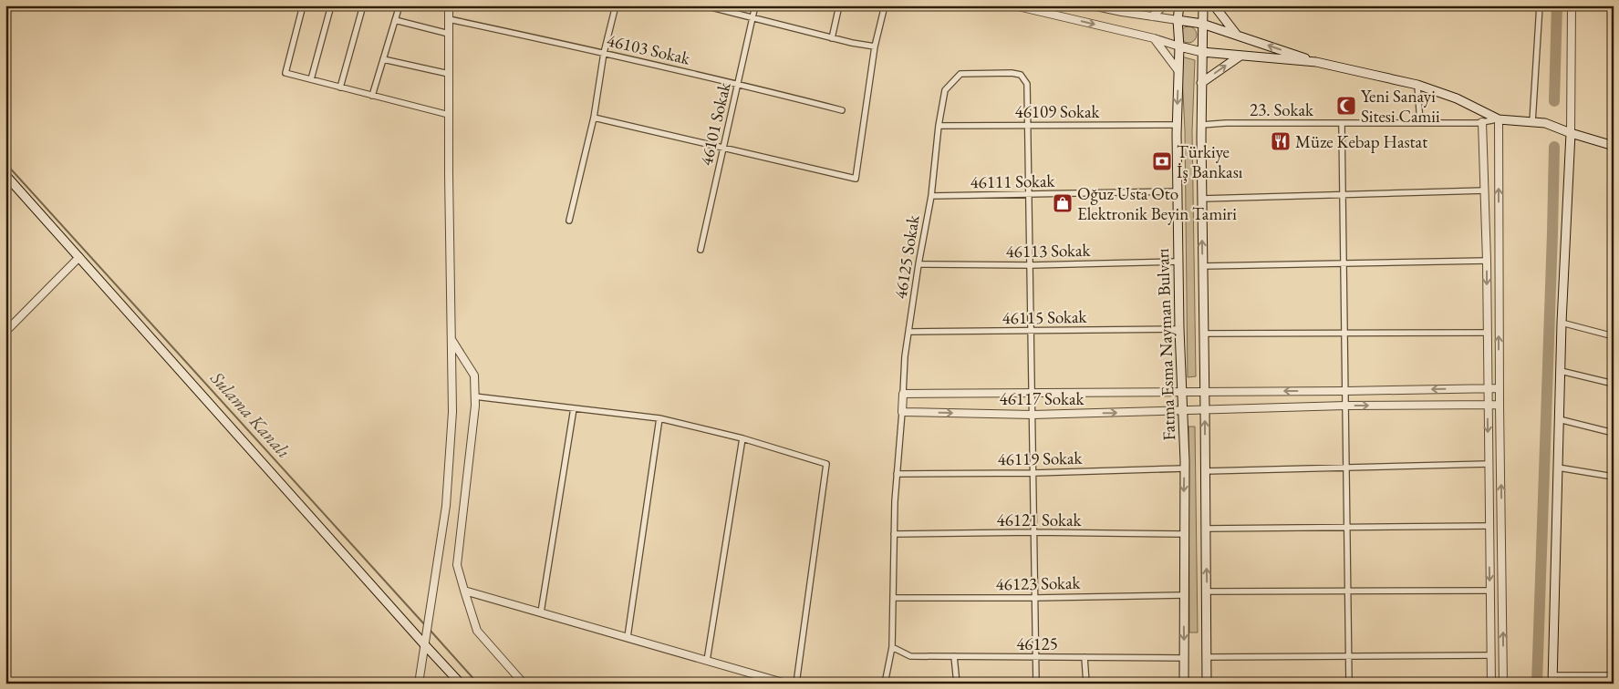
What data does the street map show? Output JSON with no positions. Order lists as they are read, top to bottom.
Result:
{
  "streets": {
    "main road": ["Fatma Esma Nayman Bulvarı"],
    "street": [
      "46103 Sokak",
      "23. Sokak",
      "46109 Sokak",
      "46101 Sokak",
      "46111 Sokak",
      "46113 Sokak",
      "46125 Sokak",
      "46115 Sokak",
      "46117 Sokak",
      "46119 Sokak",
      "46121 Sokak",
      "46123 Sokak",
      "46125"
    ]
  },
  "crossings": [
    ["46103 Sokak", "46101 Sokak"],
    ["46109 Sokak", "46125 Sokak"],
    ["46109 Sokak", "Fatma Esma Nayman Bulvarı"],
    ["46111 Sokak", "46125 Sokak"],
    ["46111 Sokak", "Fatma Esma Nayman Bulvarı"],
    ["46113 Sokak", "46125 Sokak"],
    ["46113 Sokak", "Fatma Esma Nayman Bulvarı"],
    ["46125 Sokak", "46115 Sokak"],
    ["46125 Sokak", "46117 Sokak"],
    ["46125 Sokak", "46119 Sokak"],
    ["46125 Sokak", "46121 Sokak"],
    ["46125 Sokak", "46123 Sokak"],
    ["46125 Sokak", "46125"],
    ["46115 Sokak", "Fatma Esma Nayman Bulvarı"],
    ["Fatma Esma Nayman Bulvarı", "46117 Sokak"],
    ["Fatma Esma Nayman Bulvarı", "46119 Sokak"],
    ["Fatma Esma Nayman Bulvarı", "46121 Sokak"],
    ["Fatma Esma Nayman Bulvarı", "46123 Sokak"],
    ["Fatma Esma Nayman Bulvarı", "46125"]
  ],
  "water": ["Sulama Kanalı"],
  "places": {
    "mosque": ["Yeni Sanayi Sitesi Camii"],
    "restaurant": ["Müze Kebap Hastat"],
    "bank": ["Türkiye İş Bankası"],
    "shop": ["Oğuz Usta Oto Elektronik Beyin Tamiri"]
  }
}
